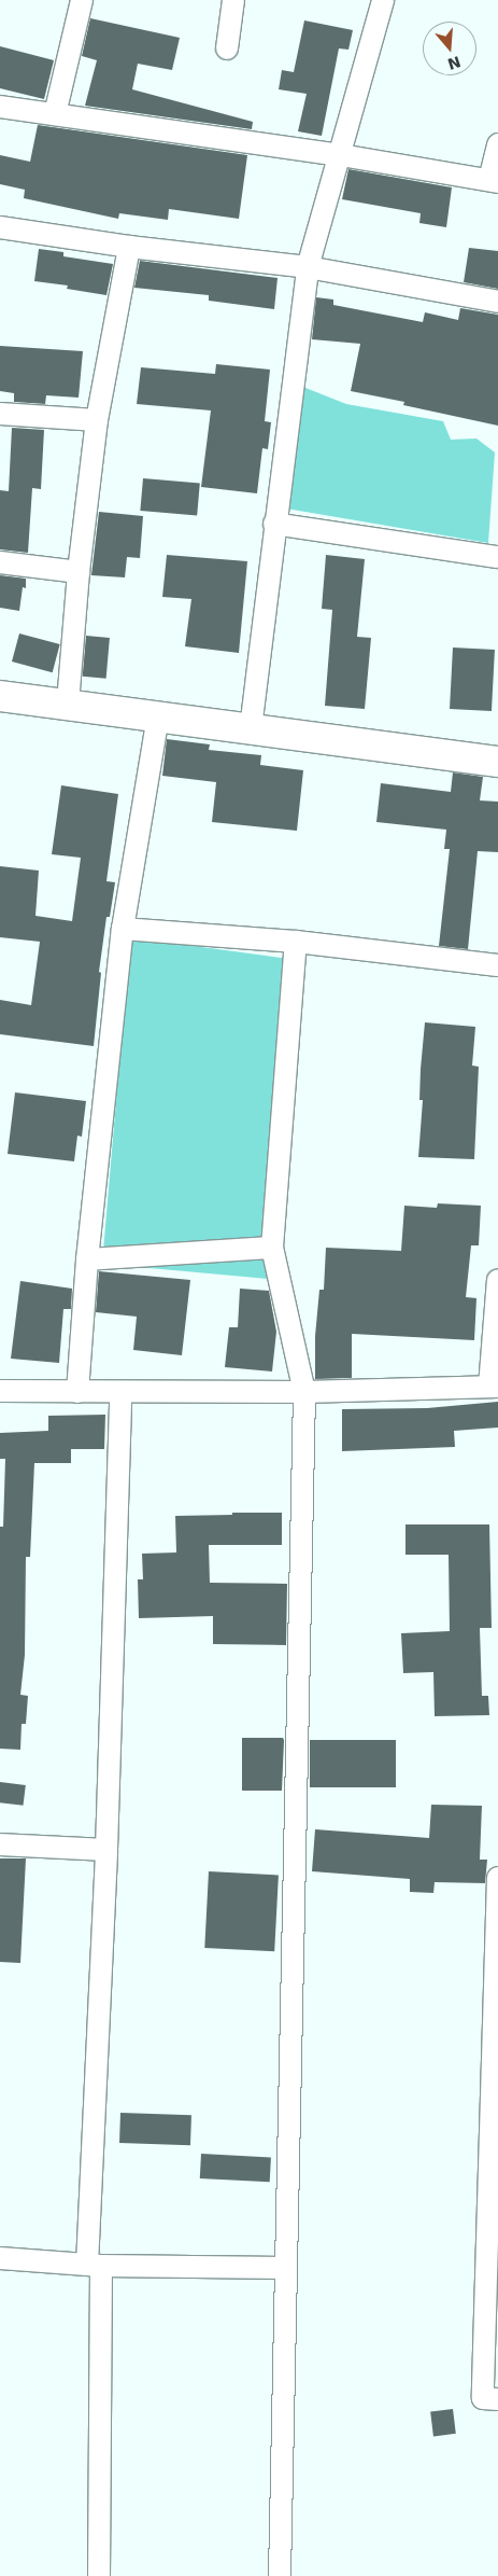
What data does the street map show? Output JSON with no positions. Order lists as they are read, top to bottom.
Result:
{
  "north": "bottom"
}
